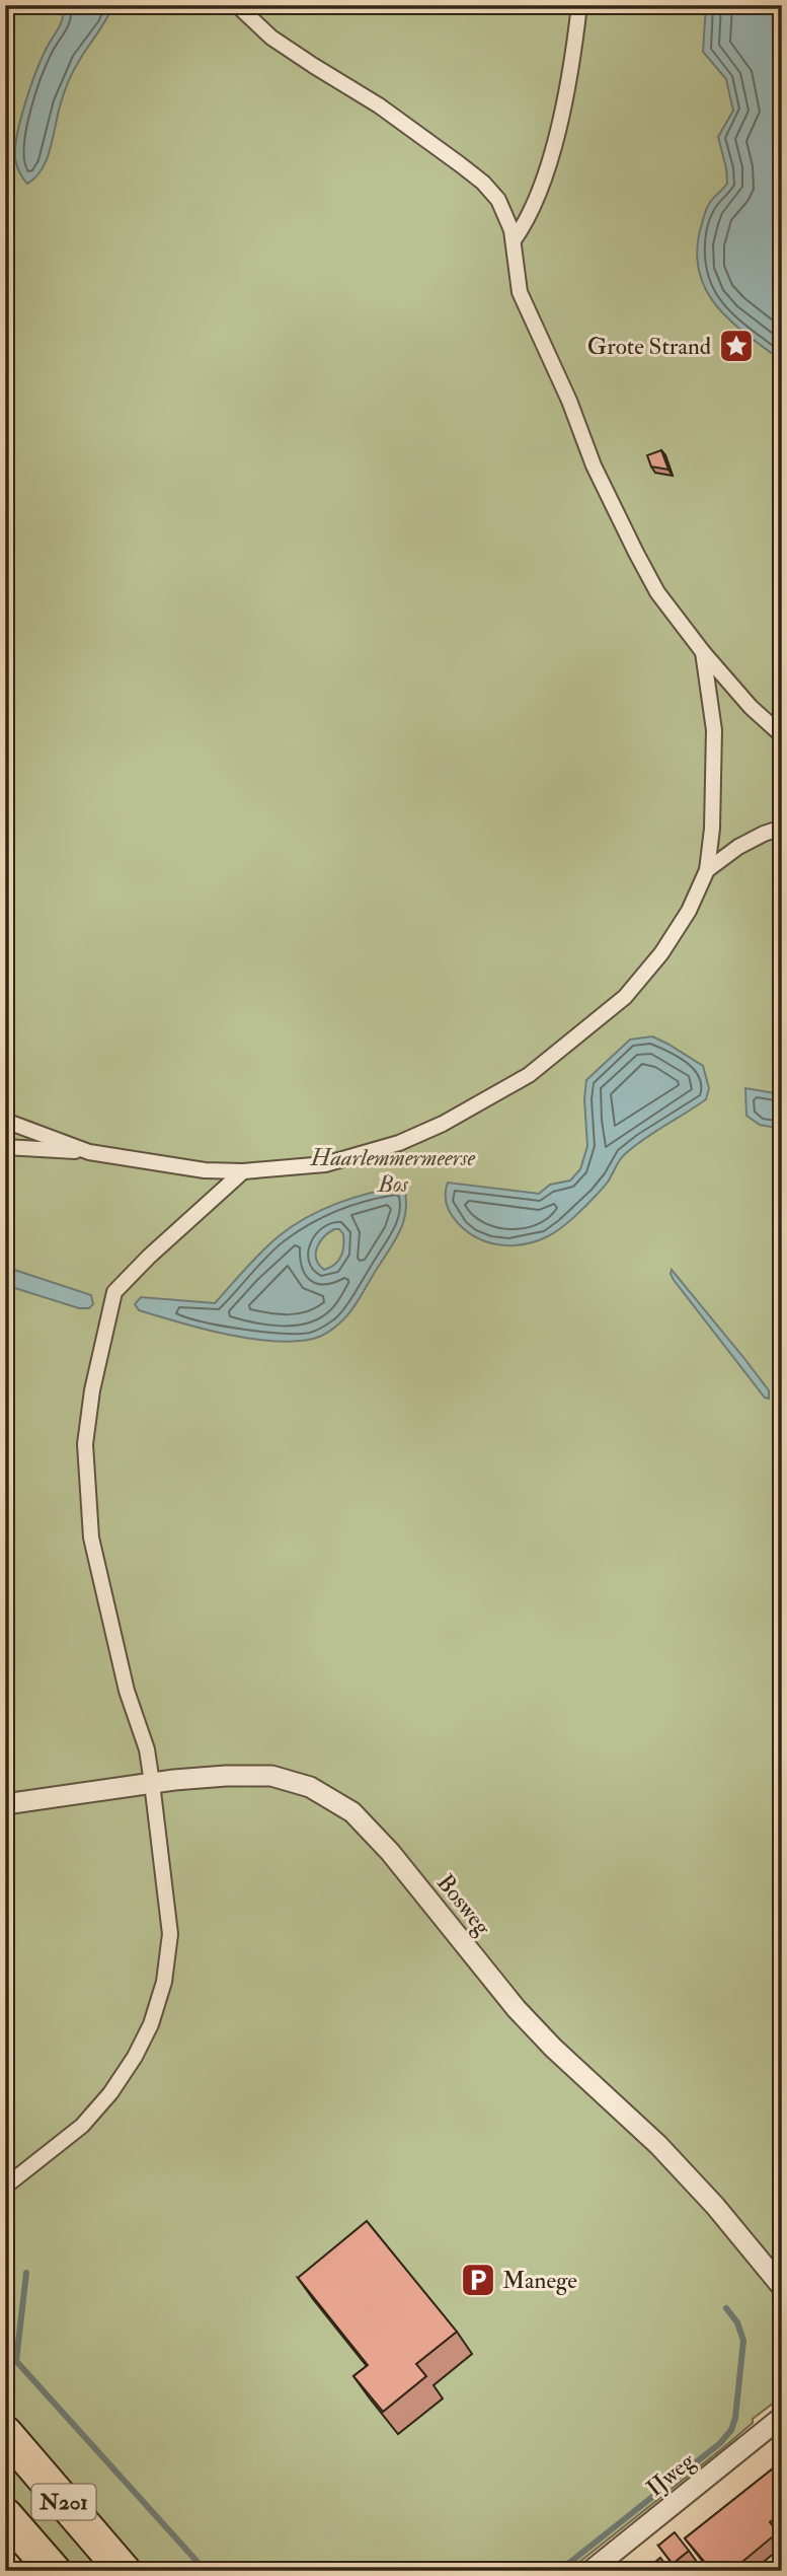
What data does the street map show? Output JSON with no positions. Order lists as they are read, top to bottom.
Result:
{
  "streets": {
    "highway": ["N201"],
    "street": ["Bosweg", "IJweg"]
  },
  "parks": ["Haarlemmermeerse Bos"],
  "places": {
    "place": ["Grote Strand"],
    "parking": ["Manege"]
  }
}
